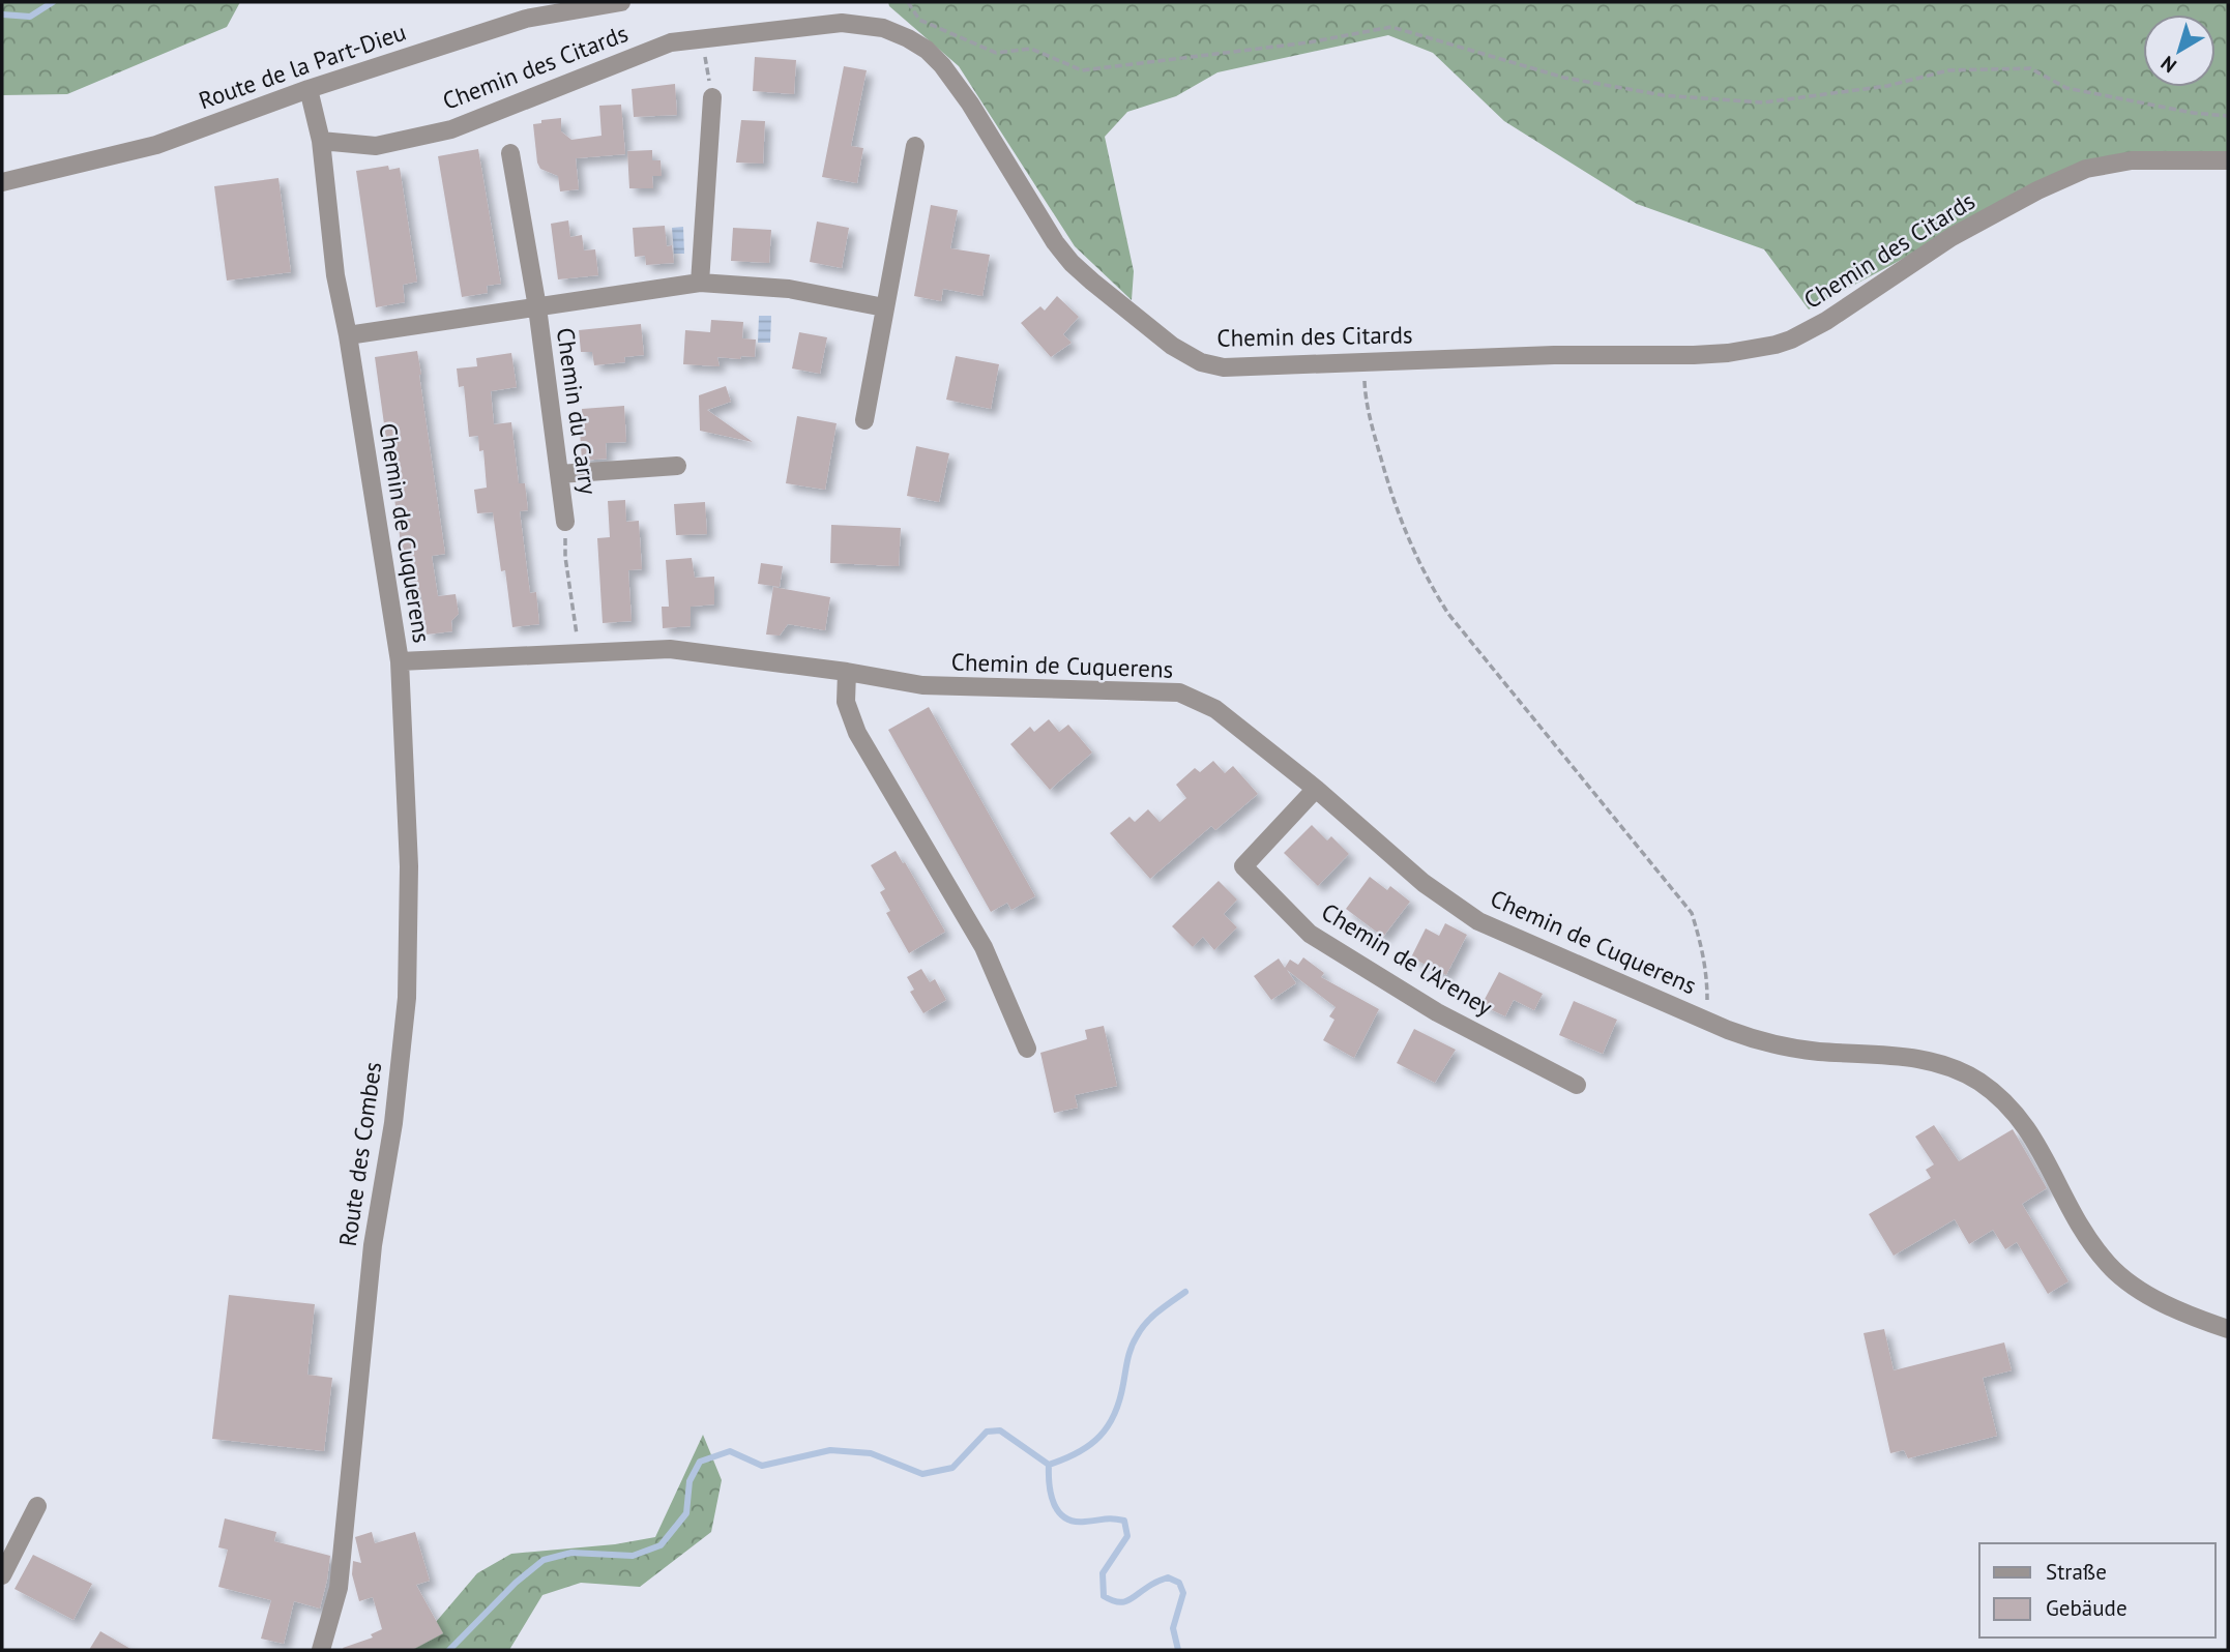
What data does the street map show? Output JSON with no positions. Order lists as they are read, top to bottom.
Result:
{
  "streets": {
    "street": [
      "Route de la Part-Dieu",
      "Chemin des Citards",
      "Chemin du Carry",
      "Chemin de Cuquerens",
      "Chemin de l'Areney",
      "Route des Combes"
    ]
  },
  "crossings": [
    ["Chemin des Citards", "Chemin de Cuquerens"],
    ["Chemin du Carry", "Chemin de Cuquerens"],
    ["Chemin de Cuquerens", "Chemin de l'Areney"],
    ["Chemin de Cuquerens", "Route des Combes"]
  ],
  "legend": ["Straße", "Gebäude"],
  "north": "bottom left"
}
